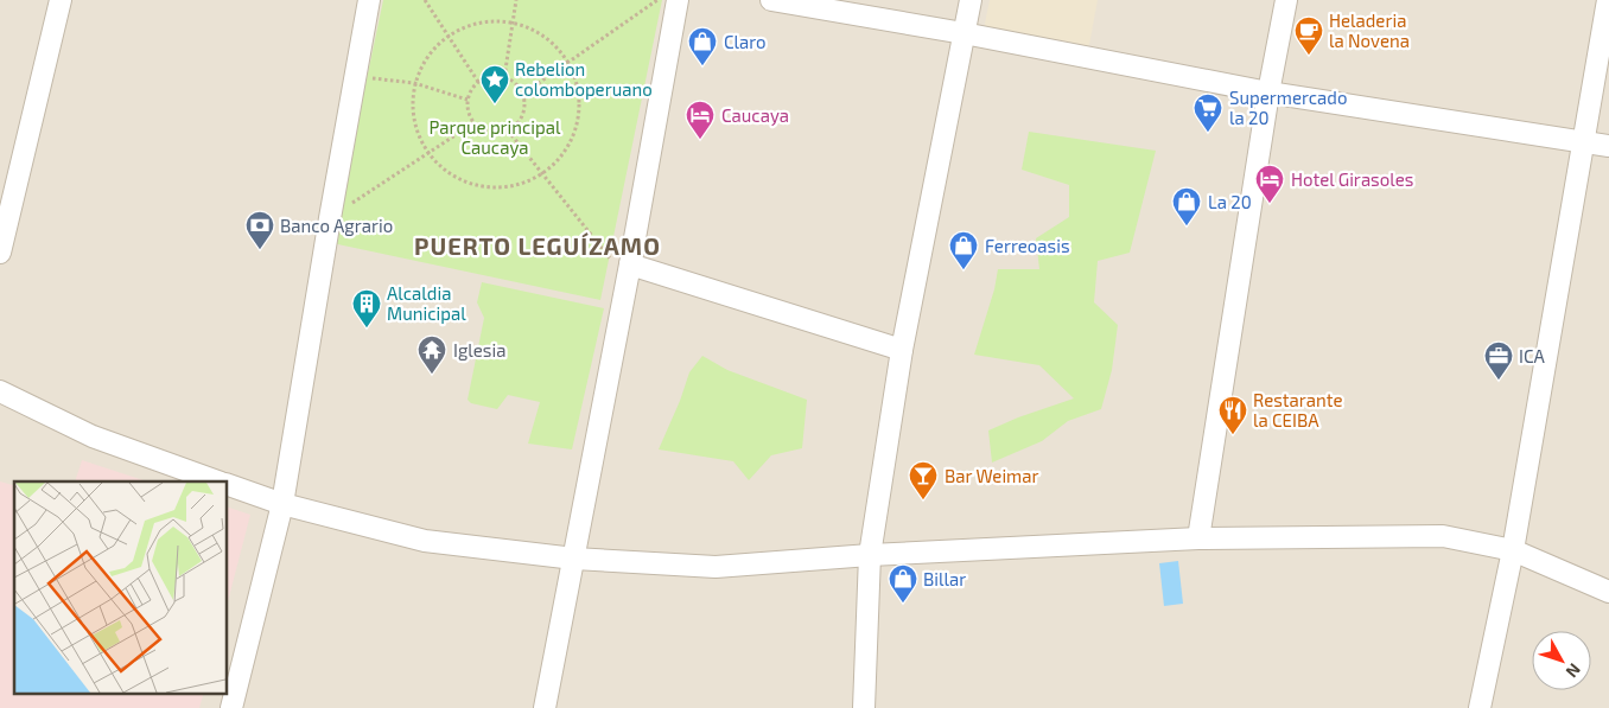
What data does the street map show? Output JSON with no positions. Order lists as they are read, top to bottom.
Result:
{
  "districts": ["PUERTO LEGUÍZAMO"],
  "parks": ["Parque principal Caucaya"],
  "places": {
    "cafe": ["Heladeria la Novena"],
    "shop": [
      "Claro",
      "La 20",
      "Ferreoasis",
      "Billar"
    ],
    "place": ["Rebelion colomboperuano"],
    "supermarket": ["Supermercado la 20"],
    "hotel": ["Caucaya", "Hotel Girasoles"],
    "bank": ["Banco Agrario"],
    "building": ["Alcaldia Municipal"],
    "temple": ["Iglesia"],
    "office": ["ICA"],
    "restaurant": ["Restarante la CEIBA"],
    "bar": ["Bar Weimar"]
  },
  "north": "bottom right"
}
